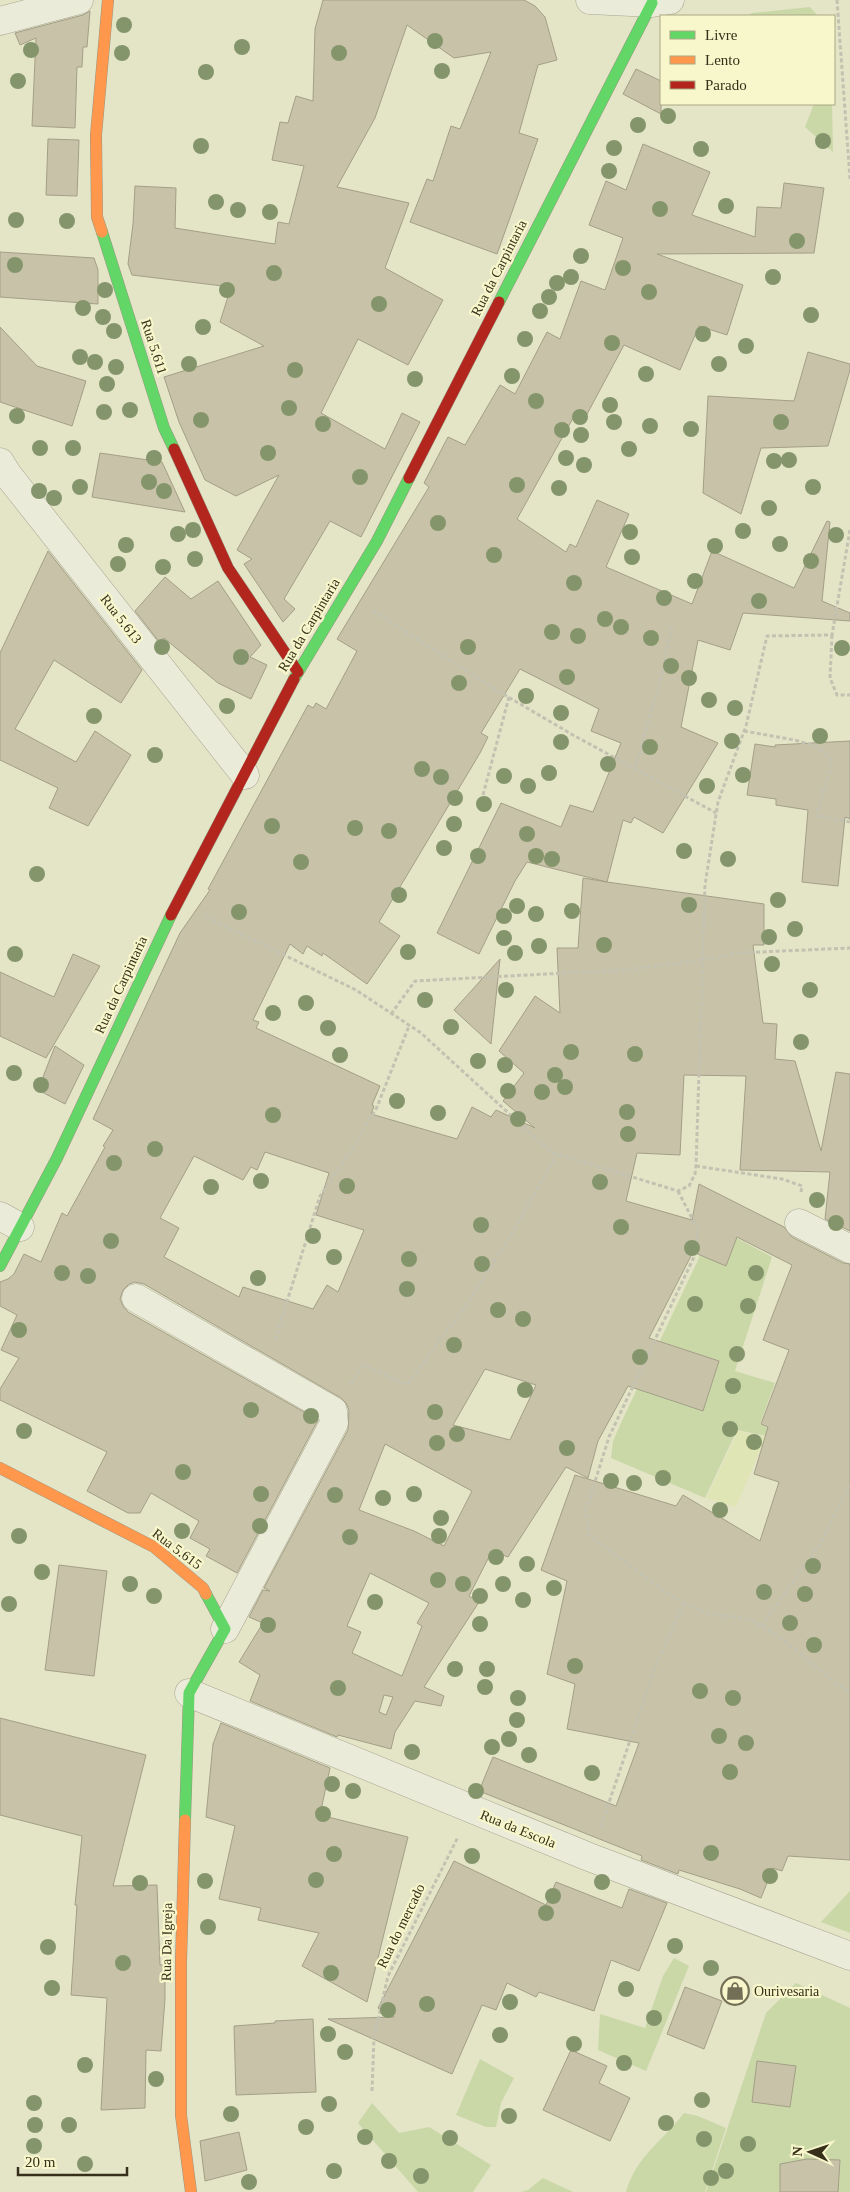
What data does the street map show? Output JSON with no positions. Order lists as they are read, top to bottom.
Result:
{
  "streets": {
    "street": [
      "Rua da Carpintaria",
      "Rua 5.611",
      "Rua 5.613",
      "Rua 5.615",
      "Rua da Escola",
      "Rua Da Igreja"
    ],
    "path": ["Rua do mercado"]
  },
  "crossings": [
    ["Rua da Carpintaria", "Rua 5.611"],
    ["Rua da Carpintaria", "Rua 5.613"],
    ["Rua da Escola", "Rua do mercado"],
    ["Rua da Escola", "Rua Da Igreja"]
  ],
  "places": {
    "shop": ["Ourivesaria"]
  },
  "legend": ["Livre", "Lento", "Parado"],
  "scale_bar": "20 m",
  "north": "left"
}
